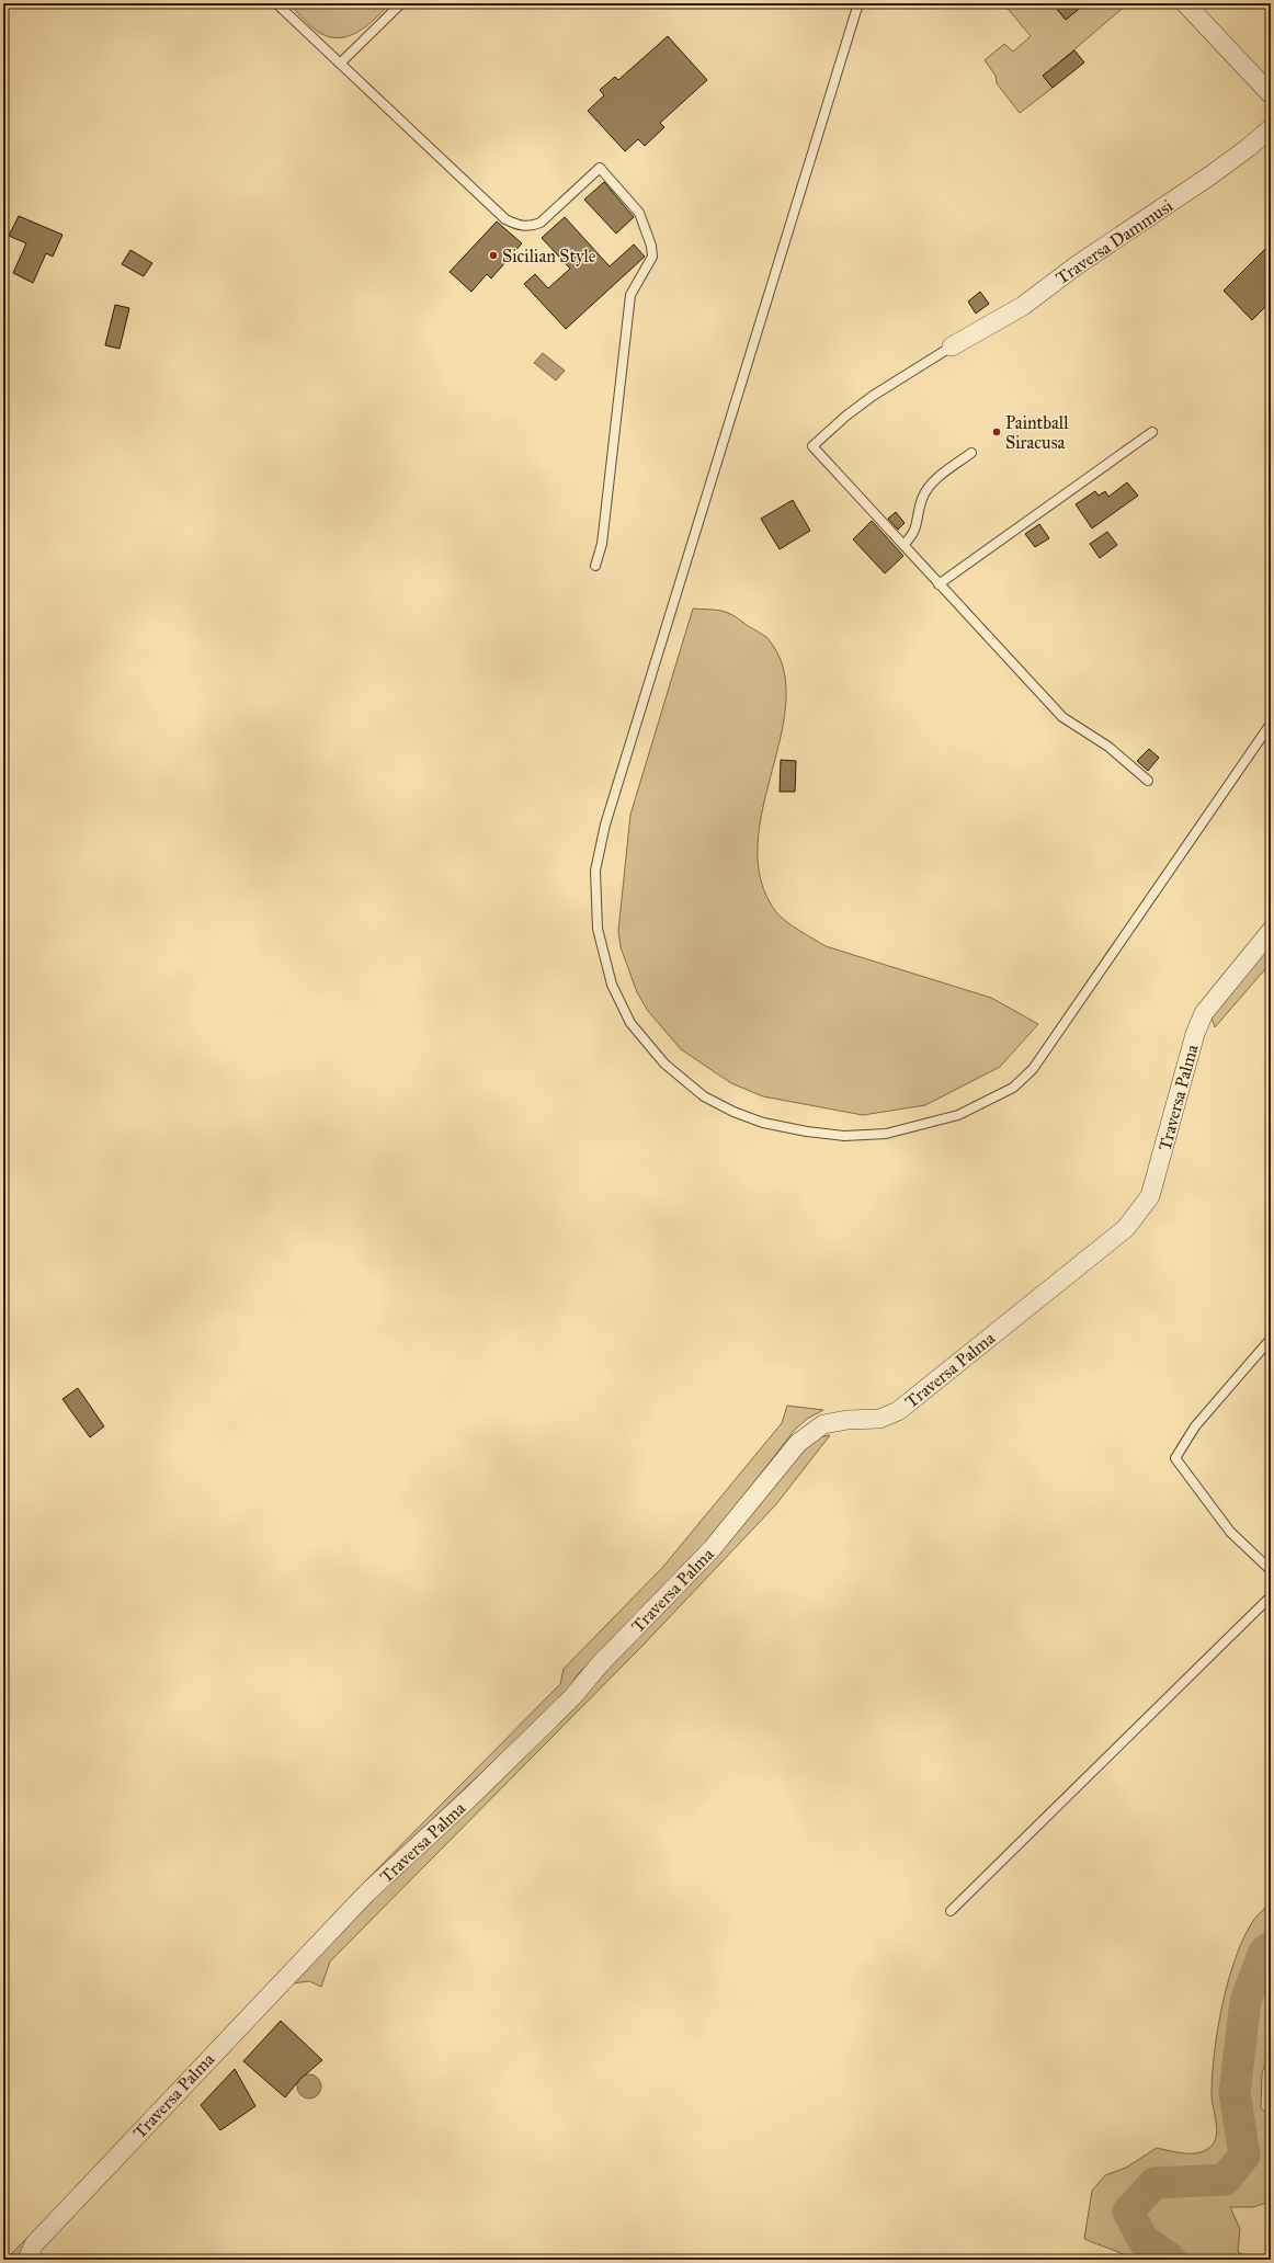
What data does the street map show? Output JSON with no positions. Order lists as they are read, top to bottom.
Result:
{
  "streets": {
    "street": ["Traversa Dammusi", "Traversa Palma"]
  },
  "places": ["Sicilian Style", "Paintball Siracusa"]
}
